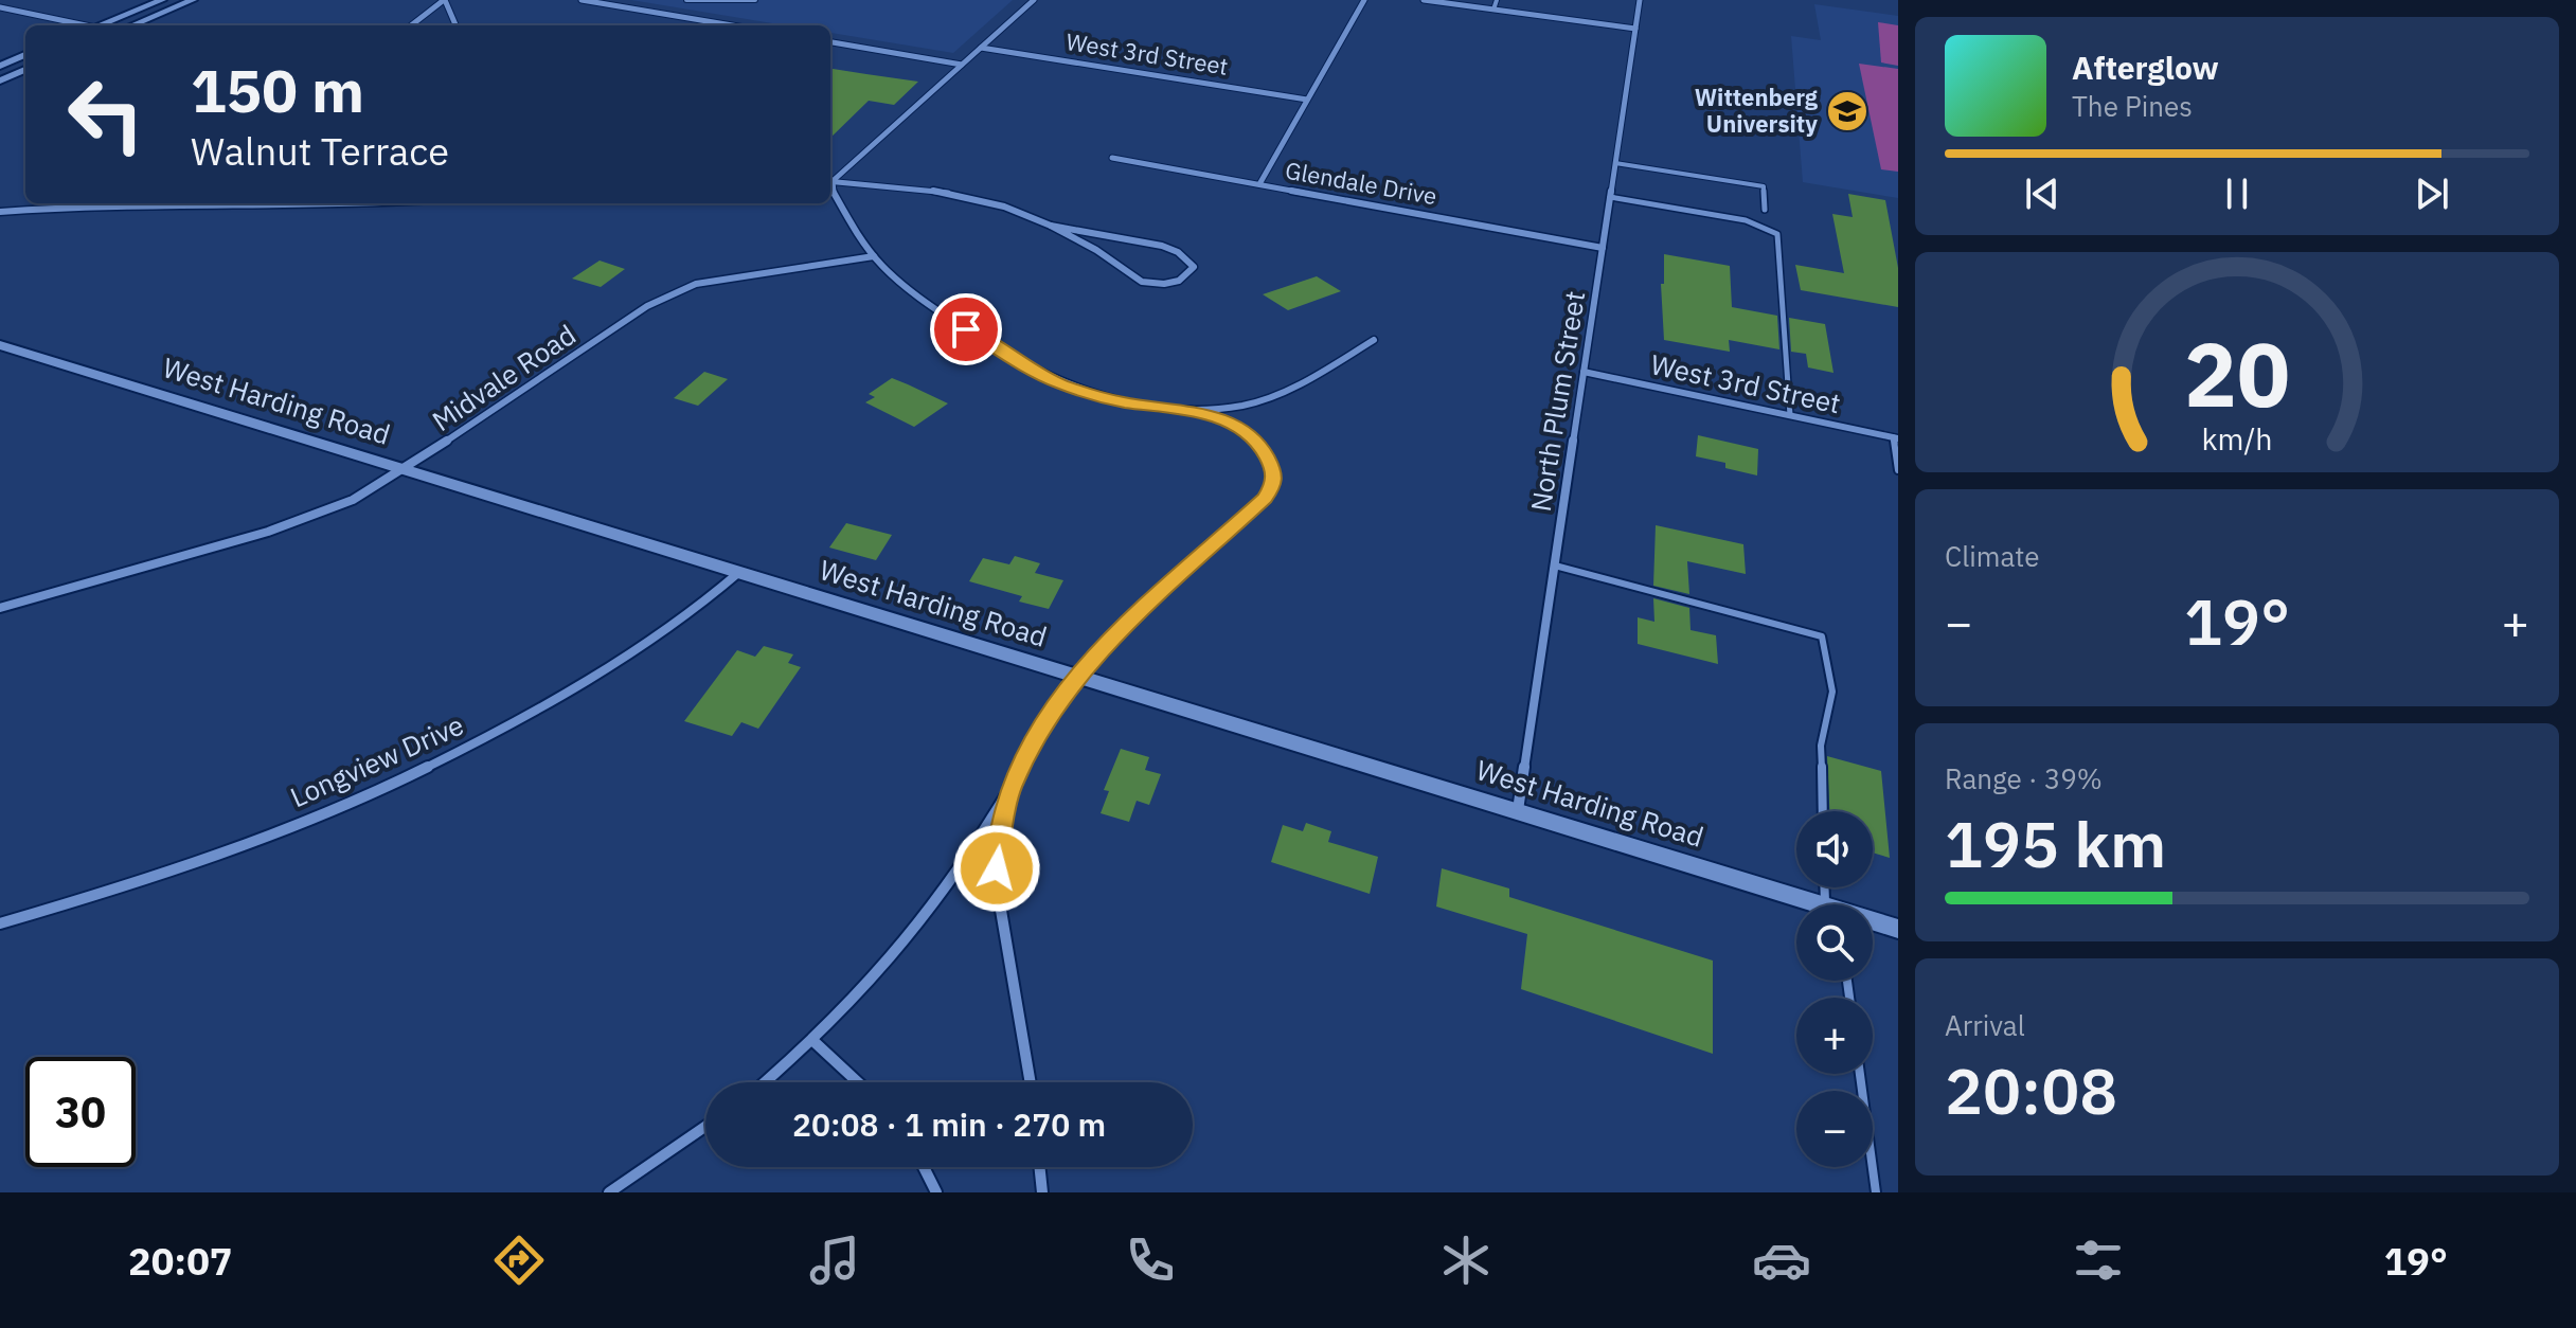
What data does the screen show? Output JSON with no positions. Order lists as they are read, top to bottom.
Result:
{
  "streets": {
    "street": [
      "West 3rd Street",
      "Glendale Drive",
      "Midvale Road",
      "West Harding Road",
      "North Plum Street",
      "Longview Drive"
    ]
  },
  "crossings": [
    ["West 3rd Street", "North Plum Street"],
    ["Glendale Drive", "North Plum Street"],
    ["Midvale Road", "West Harding Road"],
    ["West Harding Road", "North Plum Street"],
    ["West Harding Road", "Longview Drive"]
  ],
  "places": {
    "school or university": ["Wittenberg University"]
  },
  "page": {
    "turn": ["150 m", "Walnut Terrace"],
    "song": ["Afterglow", "The Pines"],
    "tile": [
      "Climate",
      ["Range · 39%", "195 km"],
      ["Arrival", "20:08"]
    ],
    "heat": ["−", "19°", "+"],
    "map_buttons": ["+", "−"],
    "limit": "30",
    "trip": "20:08 · 1 min · 270 m",
    "tabs": ["20:07", "19°"],
    "gauge": ["20", "km/h"]
  }
}
